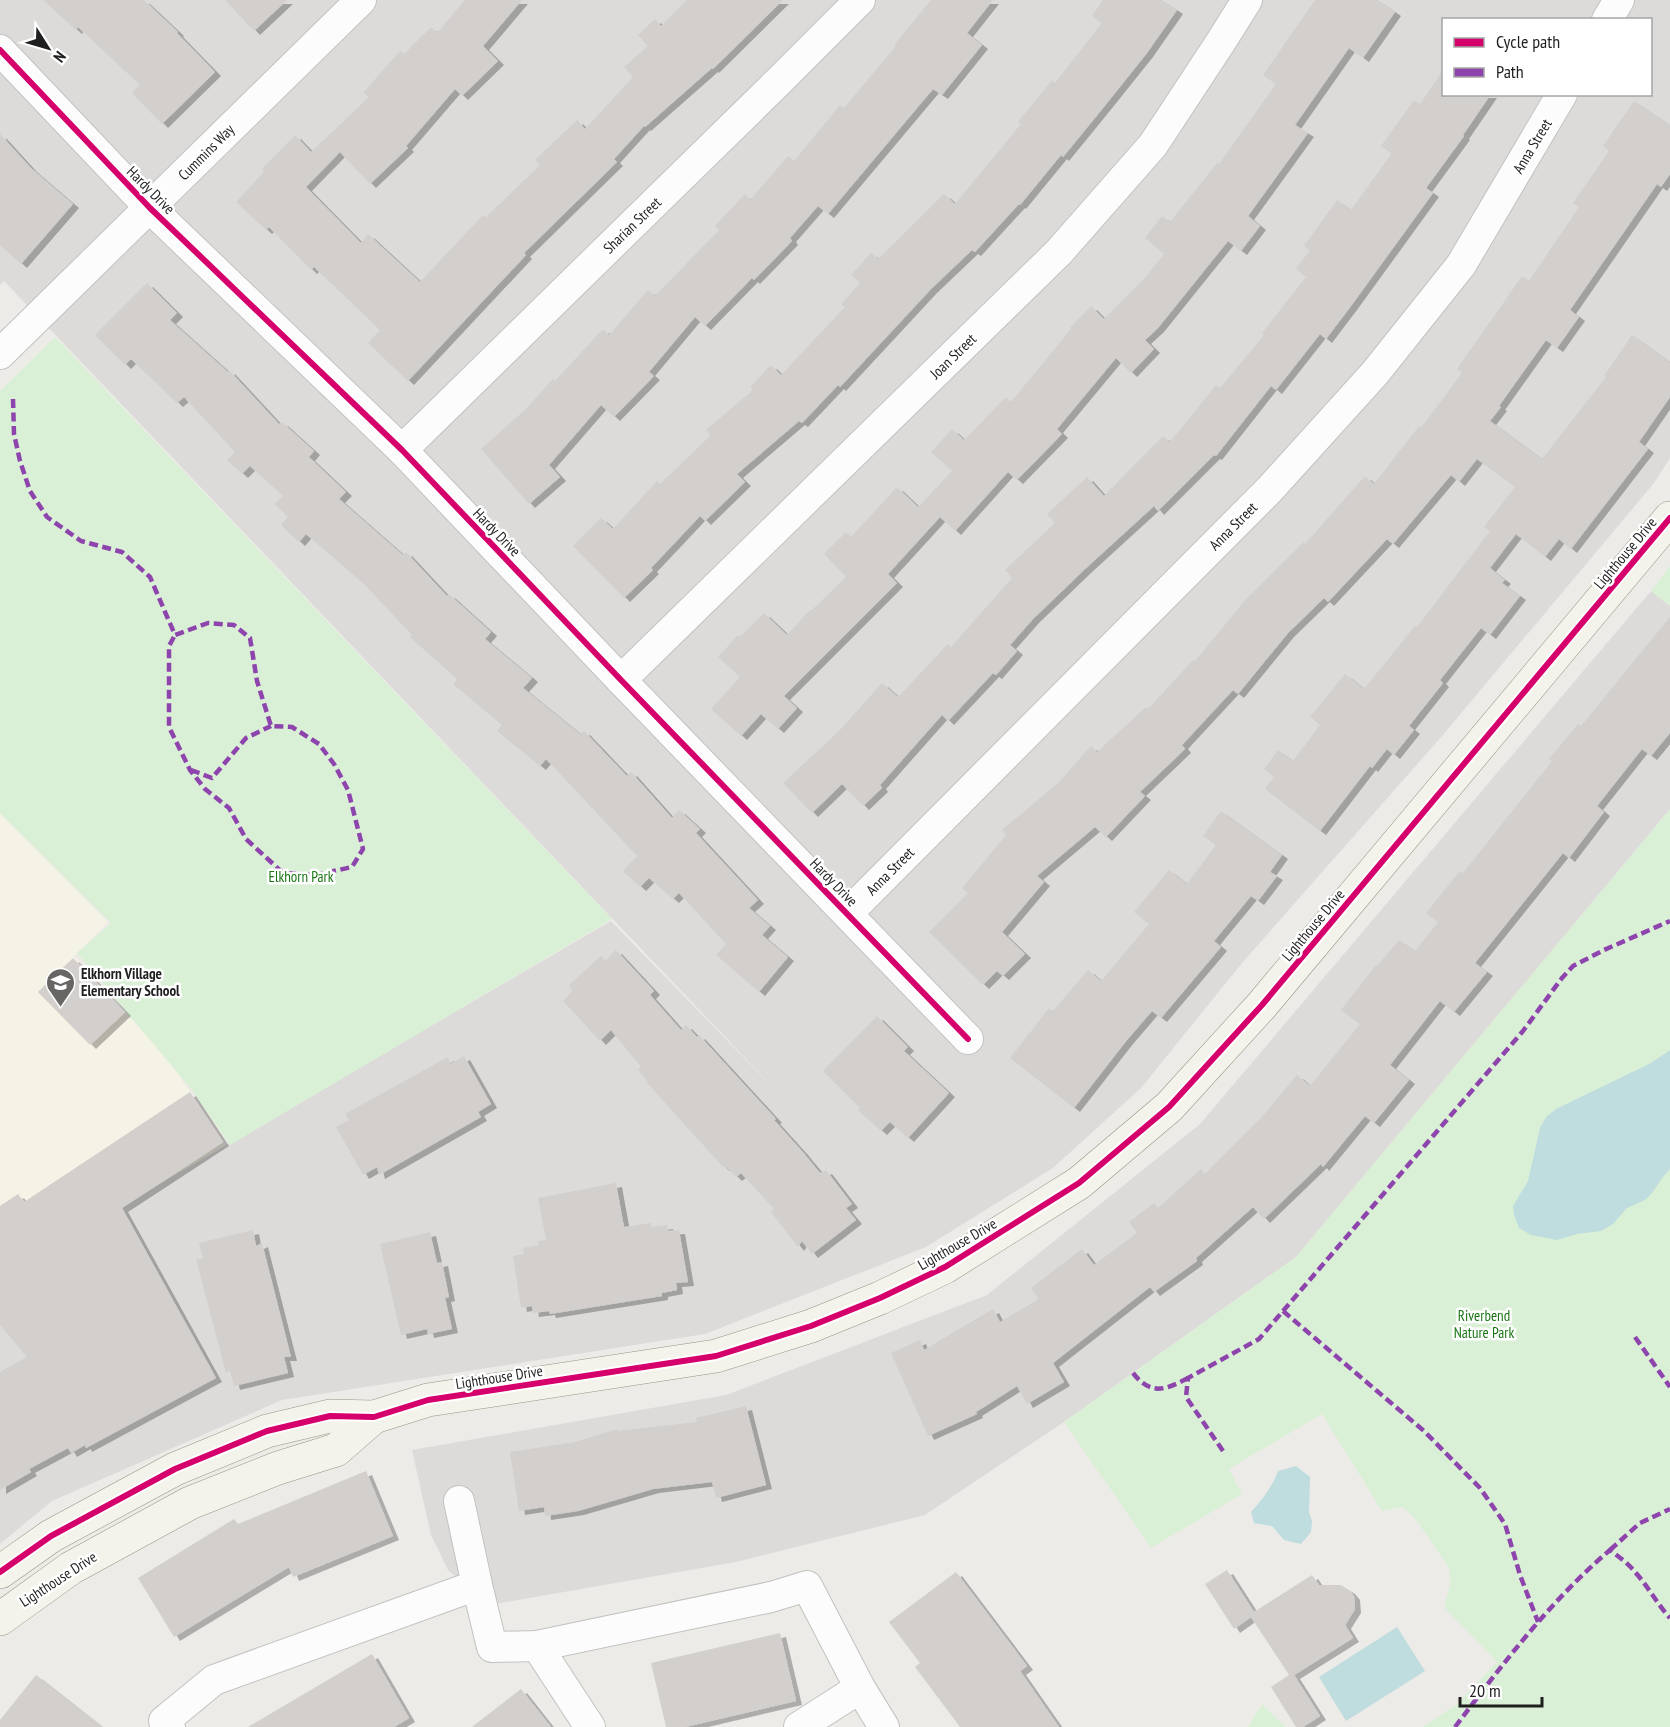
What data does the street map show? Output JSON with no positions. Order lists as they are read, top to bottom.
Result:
{
  "streets": {
    "street": [
      "Anna Street",
      "Cummins Way",
      "Hardy Drive",
      "Sharian Street",
      "Joan Street",
      "Lighthouse Drive"
    ]
  },
  "crossings": [
    ["Anna Street", "Hardy Drive"],
    ["Cummins Way", "Hardy Drive"],
    ["Hardy Drive", "Sharian Street"],
    ["Hardy Drive", "Joan Street"]
  ],
  "parks": ["Elkhorn Park", "Riverbend Nature Park"],
  "places": {
    "school or university": ["Elkhorn Village Elementary School"]
  },
  "legend": ["Cycle path", "Path"],
  "scale_bar": "20 m",
  "north": "bottom right"
}
